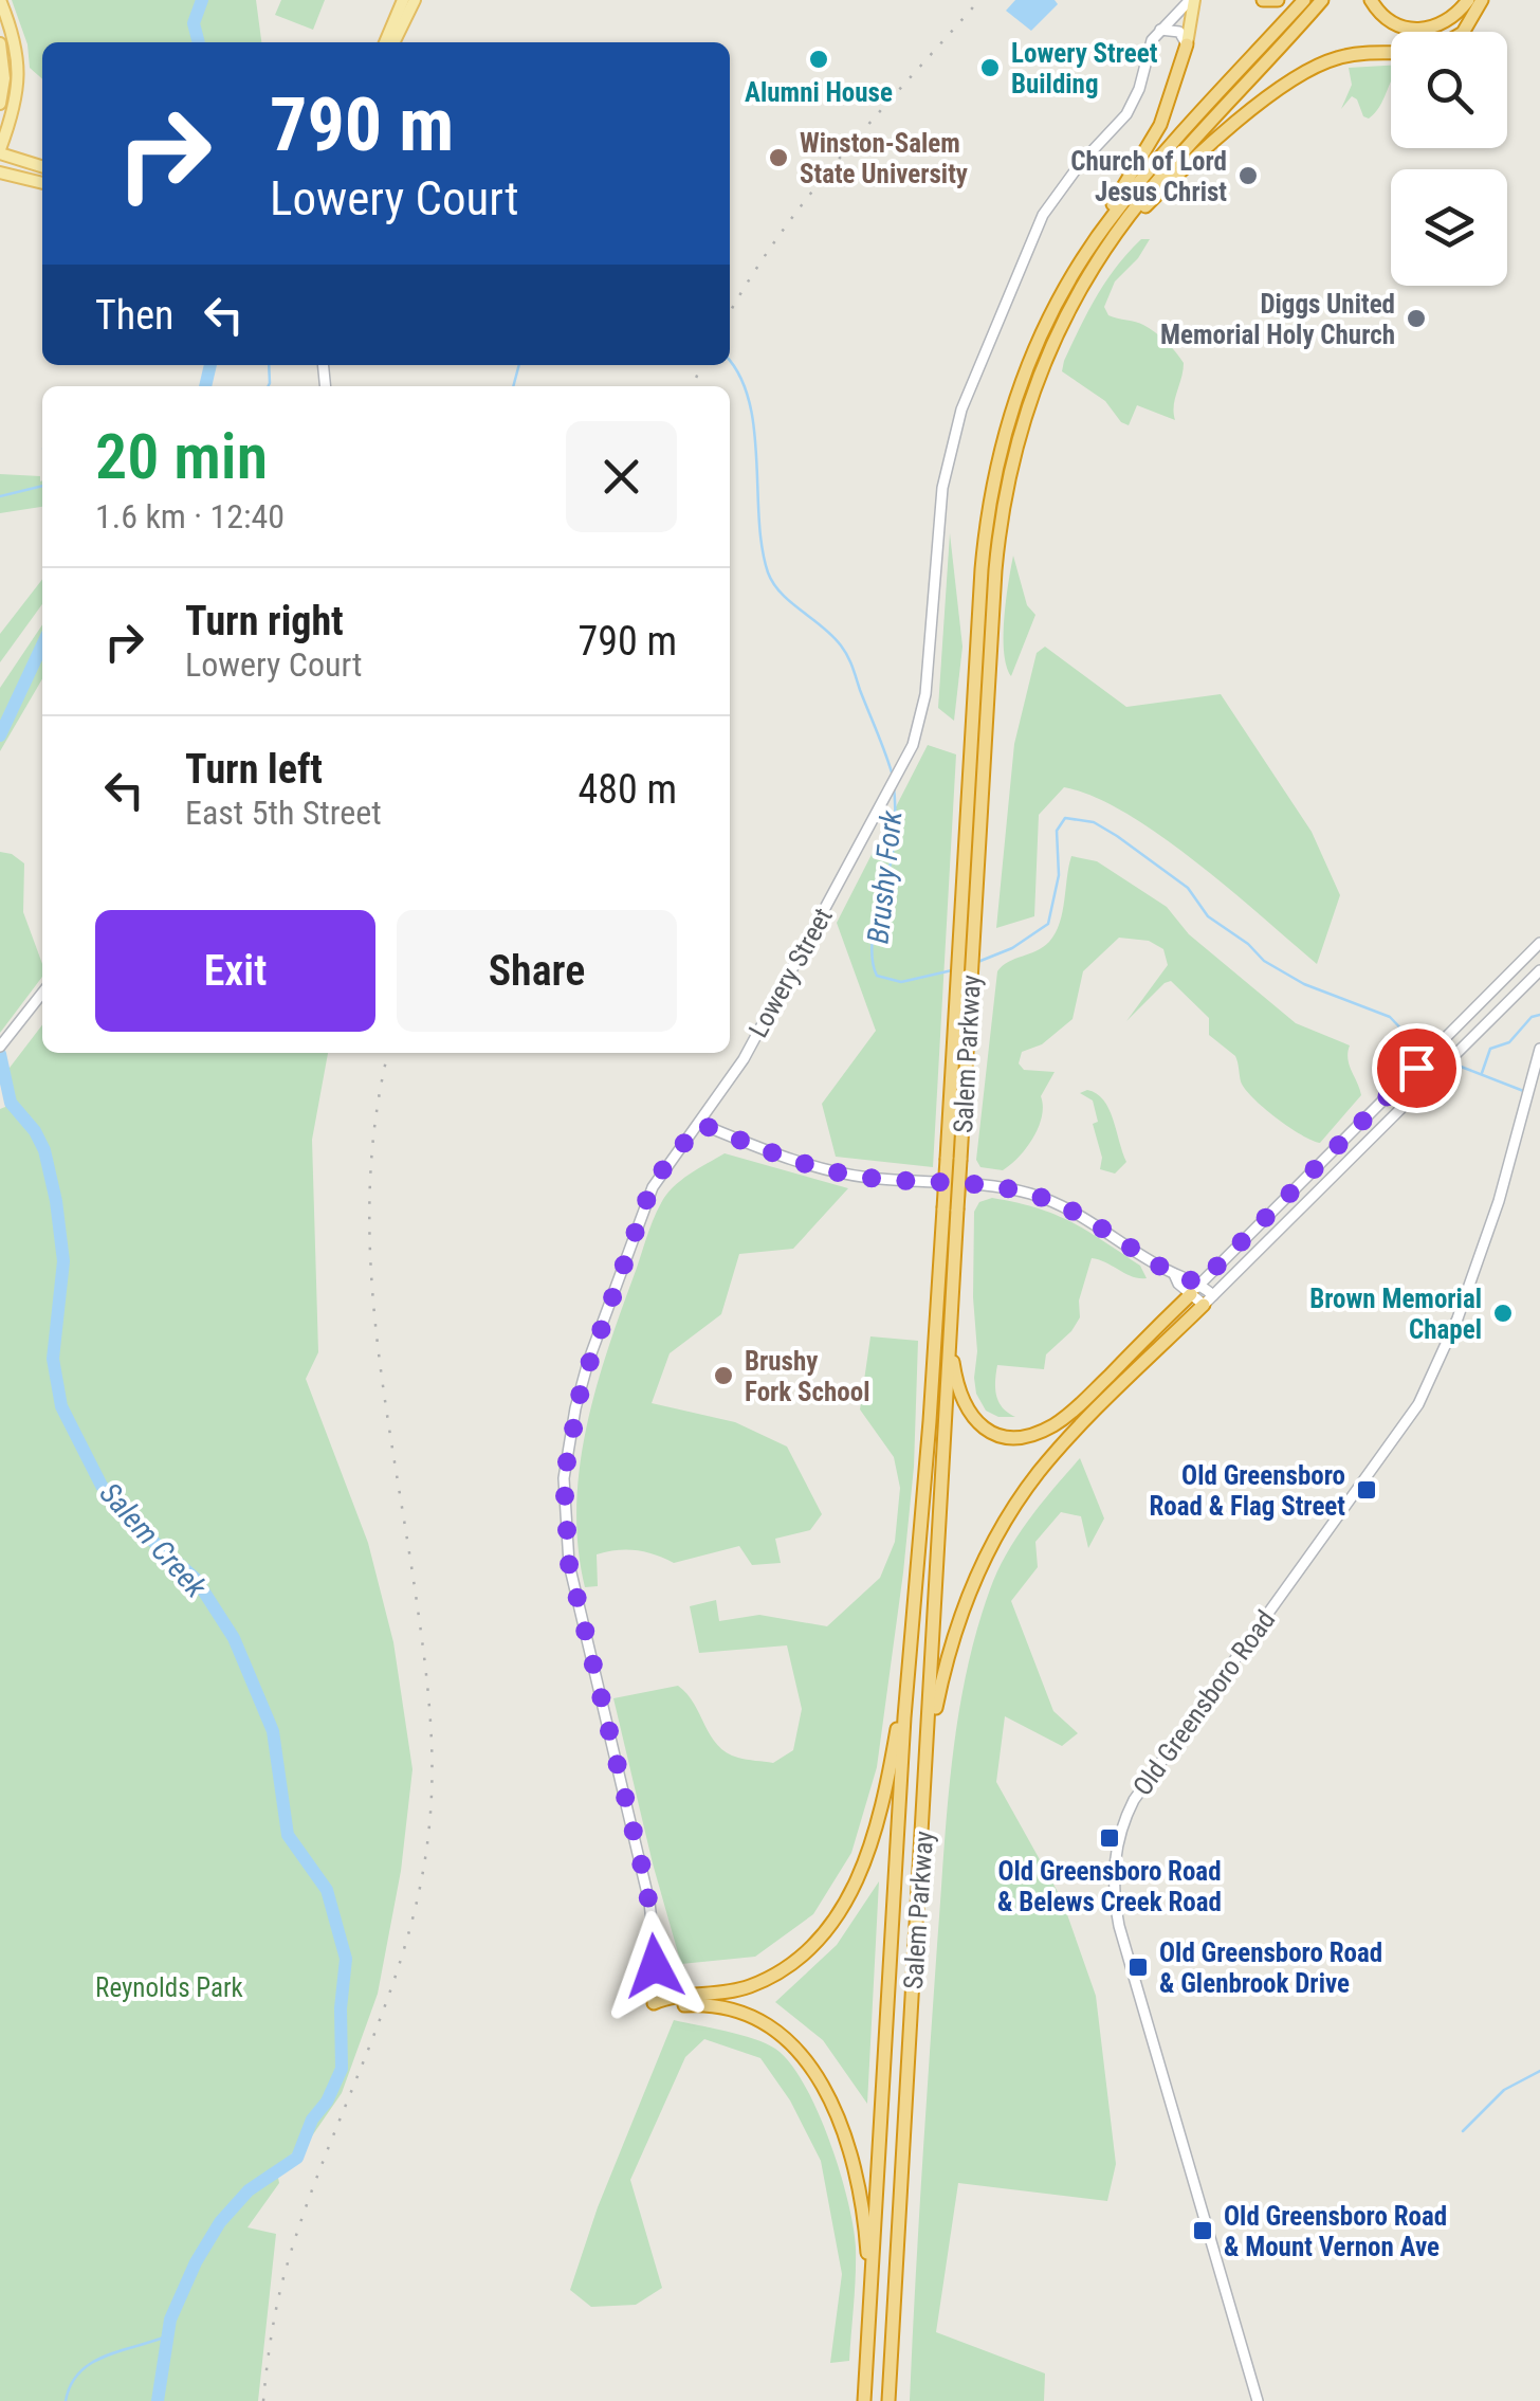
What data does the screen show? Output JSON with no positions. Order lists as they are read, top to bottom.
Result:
{
  "streets": {
    "highway": ["Salem Parkway"],
    "street": ["Lowery Street", "Old Greensboro Road"]
  },
  "water": ["Brushy Fork", "Salem Creek"],
  "parks": ["Reynolds Park"],
  "places": {
    "other": [
      "Alumni House",
      "Lowery Street Building",
      "Winston-Salem State University",
      "Church of Lord Jesus Christ",
      "Diggs United Memorial Holy Church",
      "Brown Memorial Chapel",
      "Brushy Fork School"
    ],
    "transit": [
      "Old Greensboro Road & Flag Street",
      "Old Greensboro Road & Belews Creek Road",
      "Old Greensboro Road & Glenbrook Drive",
      "Old Greensboro Road & Mount Vernon Ave"
    ]
  },
  "page": {
    "turn": ["790 m", "Lowery Court"],
    "then": "Then",
    "heading": ["20 min", "1.6 km · 12:40"],
    "list": [
      {
        "name": "Turn right",
        "note": "Lowery Court",
        "value": "790 m"
      },
      {
        "name": "Turn left",
        "note": "East 5th Street",
        "value": "480 m"
      }
    ],
    "buttons": ["Exit", "Share"]
  }
}
